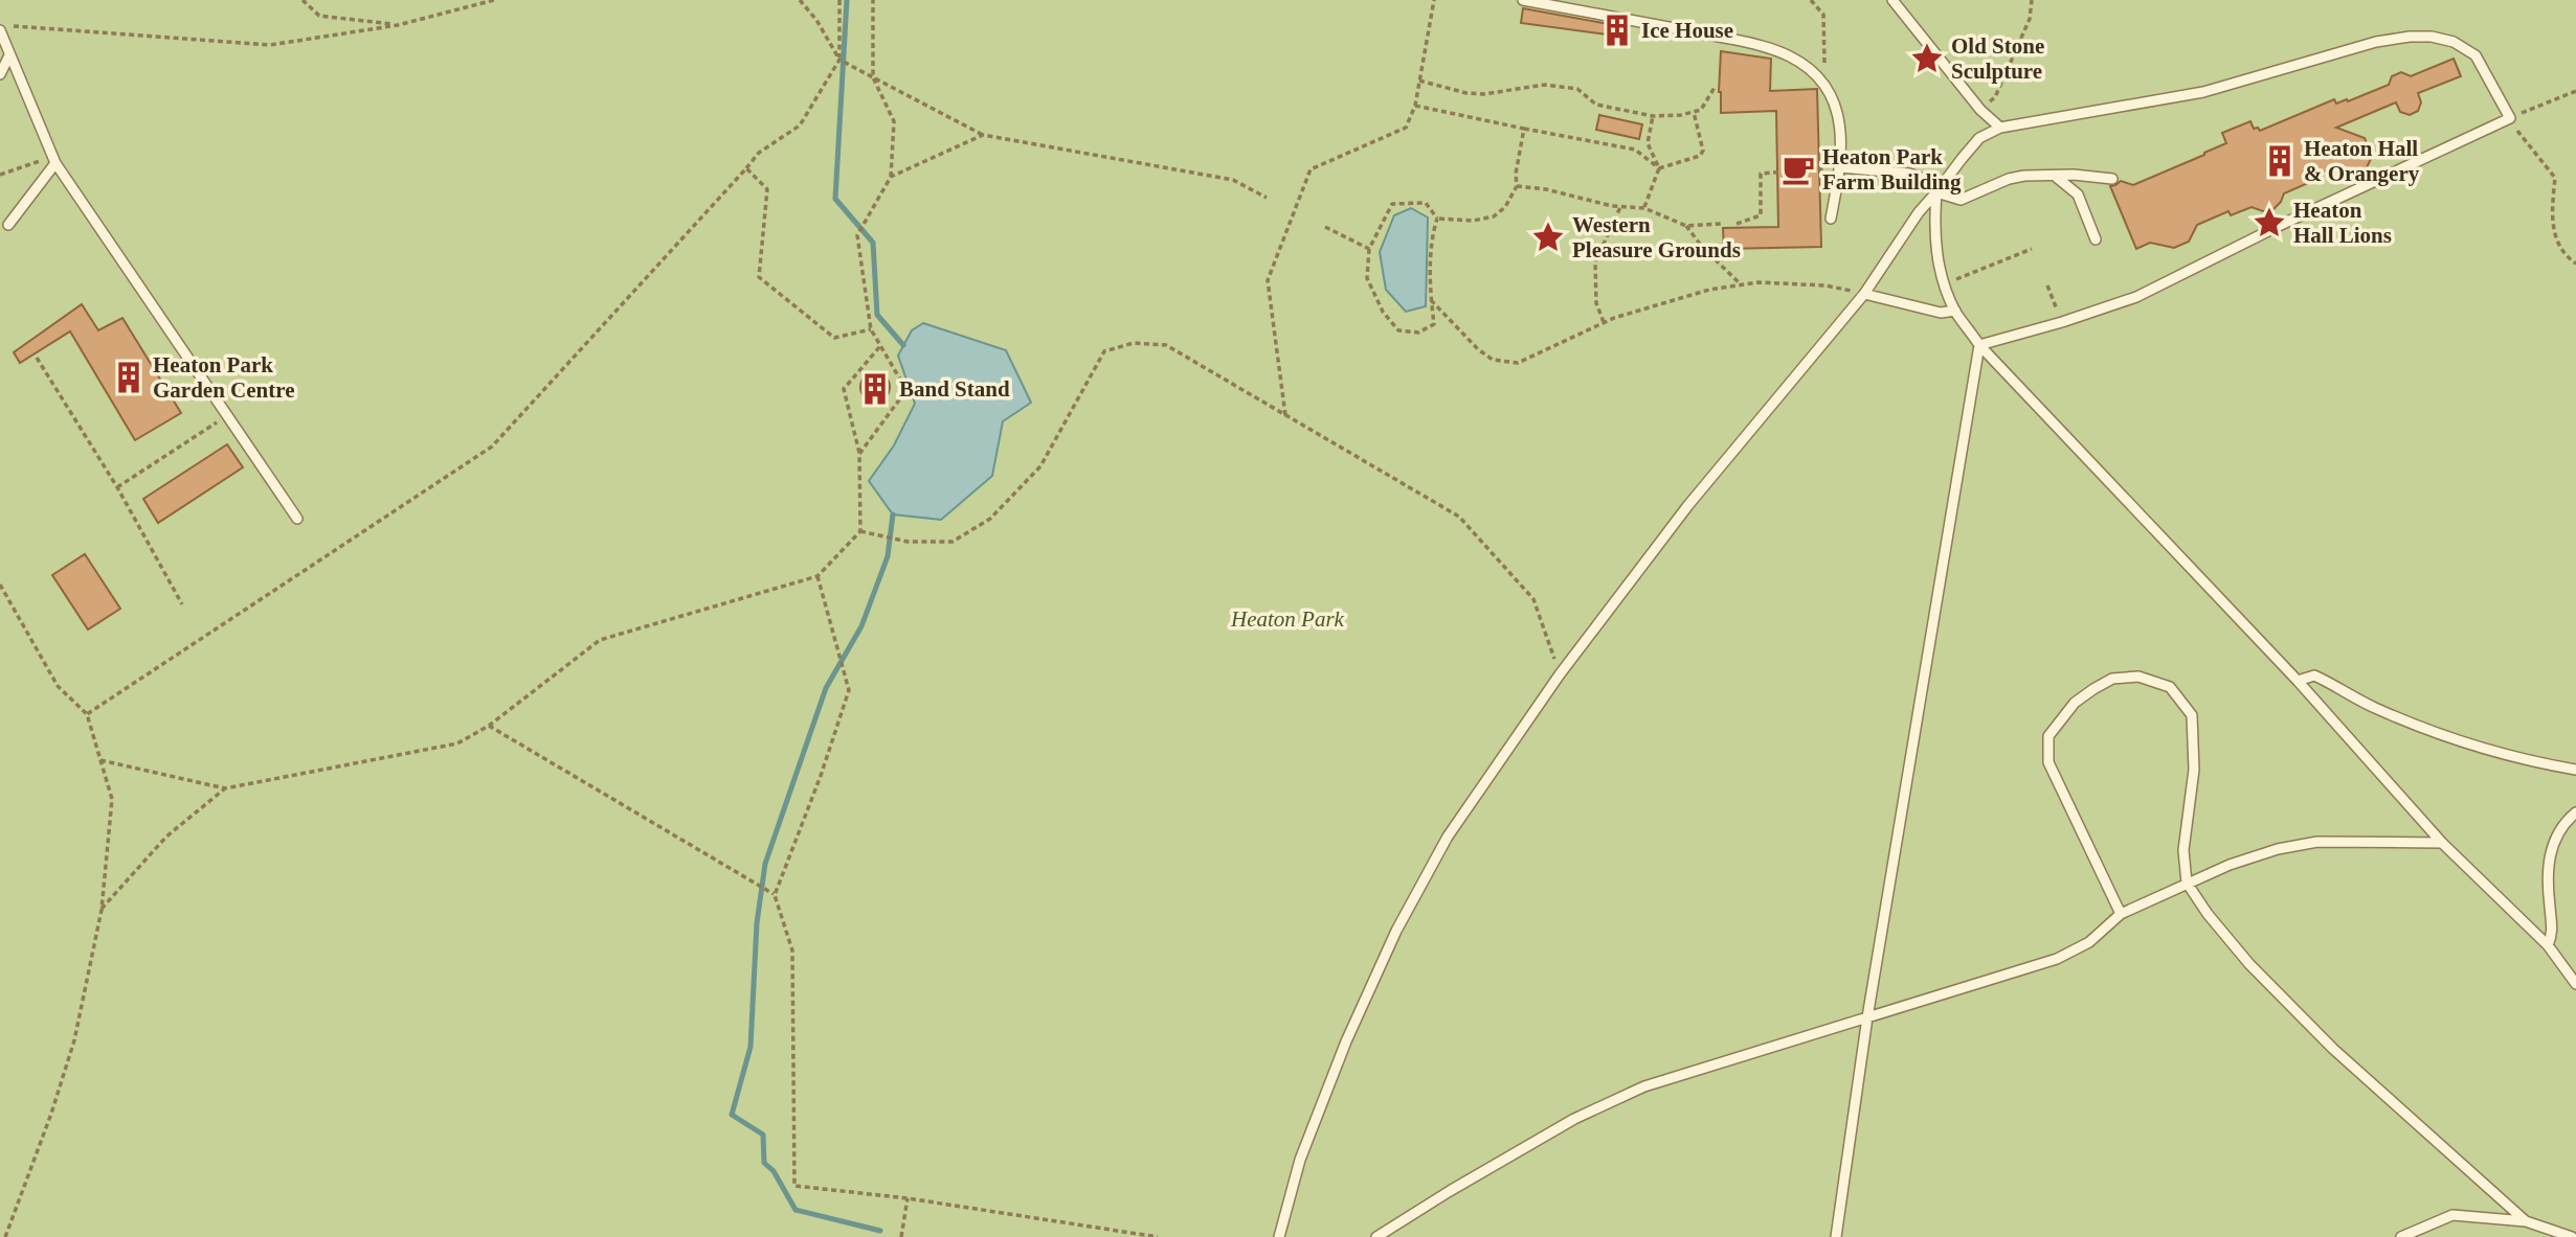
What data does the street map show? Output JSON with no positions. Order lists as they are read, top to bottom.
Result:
{
  "parks": ["Heaton Park"],
  "places": {
    "building": [
      "Ice House",
      "Heaton Hall & Orangery",
      "Heaton Park Garden Centre",
      "Band Stand"
    ],
    "place": ["Old Stone Sculpture", "Heaton Hall Lions", "Western Pleasure Grounds"],
    "cafe": ["Heaton Park Farm Building"]
  }
}
